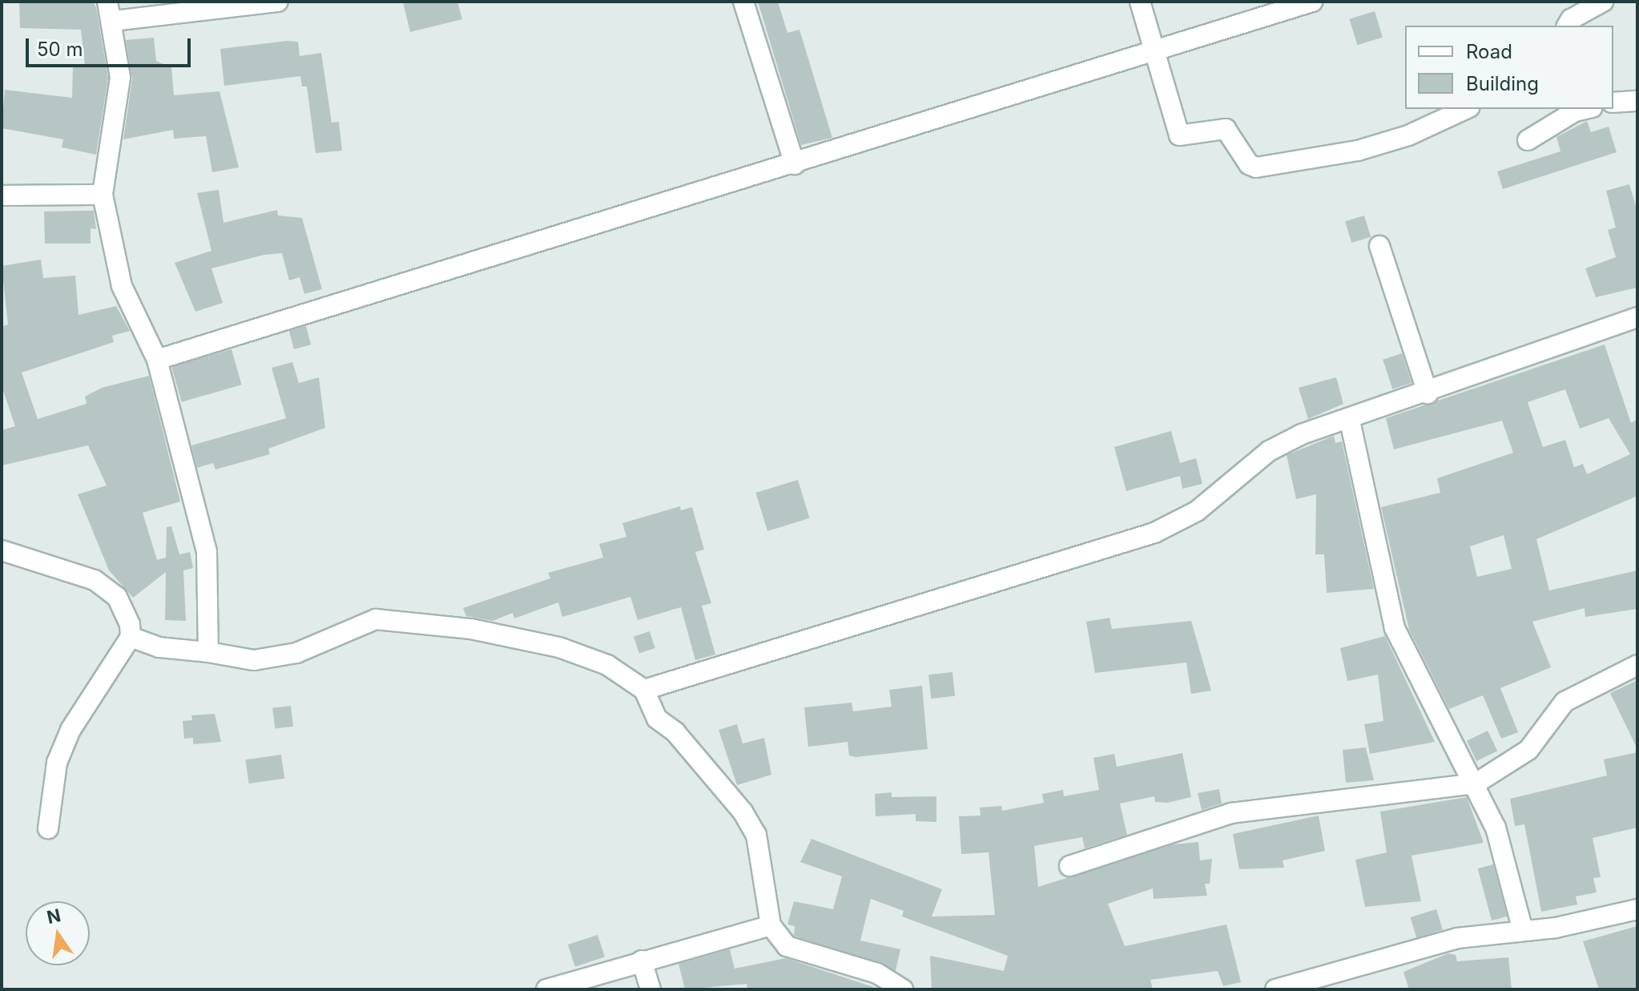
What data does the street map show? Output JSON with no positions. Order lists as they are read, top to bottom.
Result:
{
  "legend": ["Road", "Building"],
  "scale_bar": "50 m",
  "north": "top"
}
